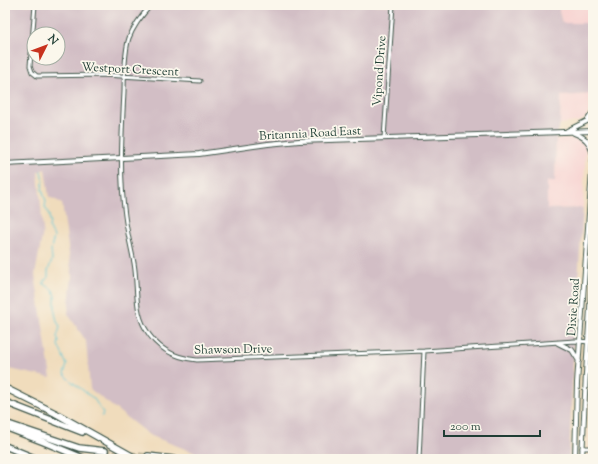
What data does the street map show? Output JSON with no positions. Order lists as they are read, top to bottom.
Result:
{
  "streets": {
    "main road": ["Britannia Road East", "Dixie Road"],
    "street": ["Westport Crescent", "Vipond Drive", "Shawson Drive"]
  },
  "crossings": [
    ["Westport Crescent", "Shawson Drive"],
    ["Vipond Drive", "Britannia Road East"],
    ["Britannia Road East", "Shawson Drive"],
    ["Dixie Road", "Shawson Drive"]
  ],
  "scale_bar": "200 m",
  "north": "top right"
}
